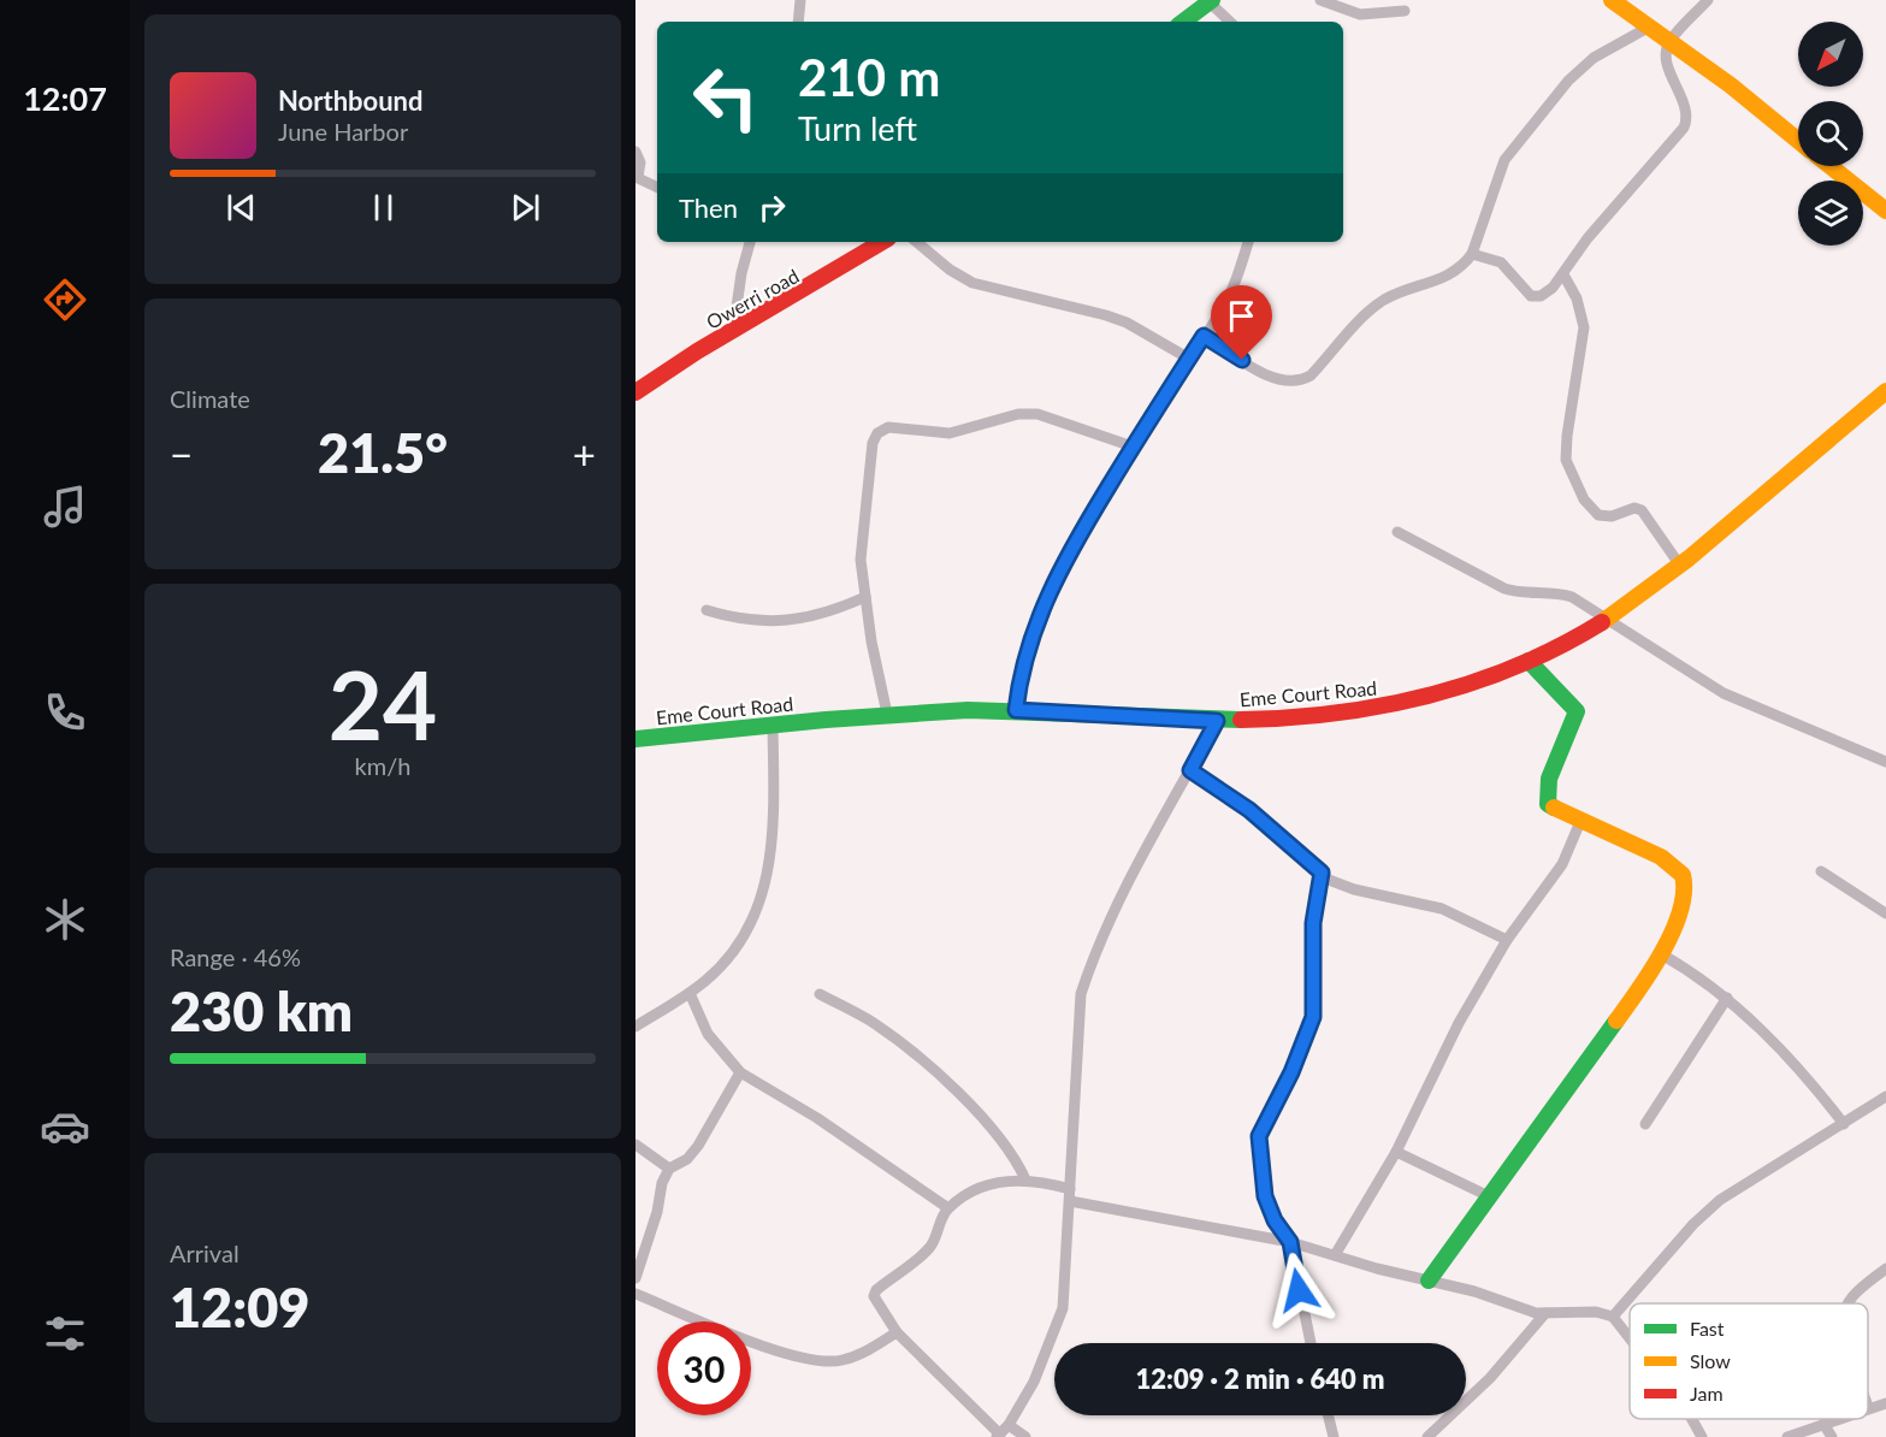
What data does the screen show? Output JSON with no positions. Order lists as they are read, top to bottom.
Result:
{
  "streets": {
    "street": ["Owerri road", "Eme Court Road"]
  },
  "legend": ["Fast", "Slow", "Jam"],
  "north": "bottom left",
  "page": {
    "tabs": "12:07",
    "turn": ["210 m", "Turn left"],
    "song": ["Northbound", "June Harbor"],
    "then": "Then",
    "tile": [
      "Climate",
      ["24", "km/h"],
      ["Range · 46%", "230 km"],
      ["Arrival", "12:09"]
    ],
    "heat": ["−", "21.5°", "+"],
    "limit": "30",
    "trip": "12:09 · 2 min · 640 m"
  }
}
